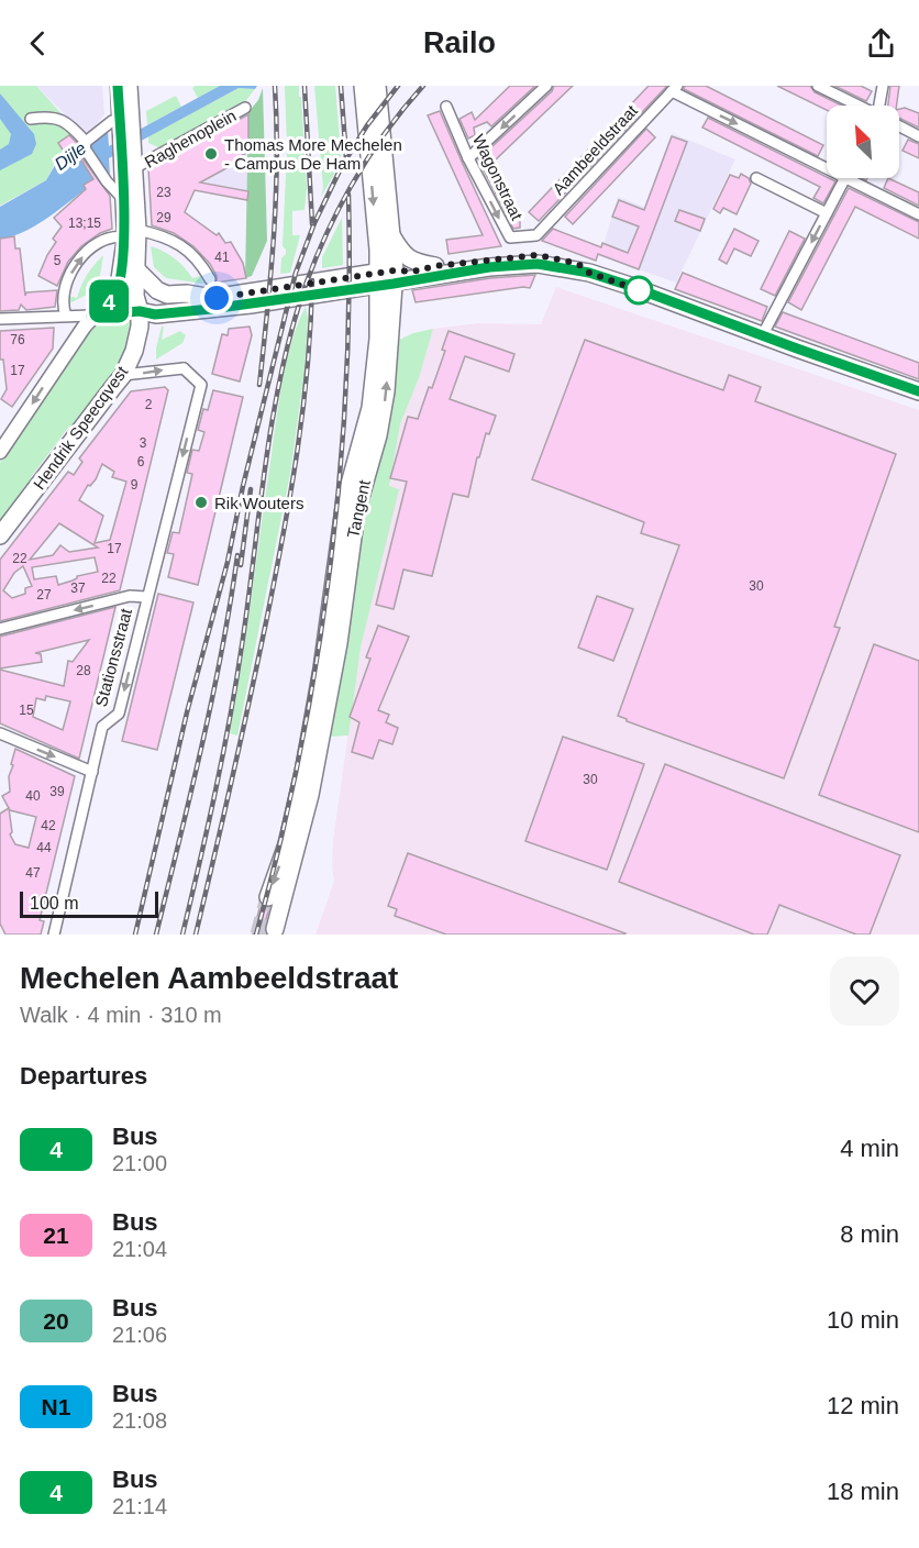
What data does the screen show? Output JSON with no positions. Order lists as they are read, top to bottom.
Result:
{
  "streets": {
    "main road": ["Raghenoplein", "Hendrik Speecqvest", "Tangent"],
    "street": ["Aambeeldstraat", "Wagonstraat", "Stationsstraat"]
  },
  "crossings": [
    ["Raghenoplein", "Hendrik Speecqvest"],
    ["Aambeeldstraat", "Wagonstraat"]
  ],
  "one_way": ["Wagonstraat", "Stationsstraat"],
  "water": ["Dijle"],
  "places": ["Thomas More Mechelen - Campus De Ham", "Rik Wouters"],
  "lines": ["bus line 4"],
  "house_numbers": [
    "23",
    "29",
    "13;15",
    "41",
    "5",
    "76",
    "17",
    "2",
    "3",
    "6",
    "9",
    "17",
    "22",
    "22",
    "30",
    "37",
    "27",
    "28",
    "15",
    "30",
    "39",
    "40",
    "42",
    "44",
    "47"
  ],
  "scale_bar": "100 m",
  "north": "top left",
  "page": {
    "header": "Railo",
    "on_map": "4",
    "scale": "100 m",
    "heading": [
      ["Mechelen Aambeeldstraat", "Walk · 4 min · 310 m"],
      "Departures"
    ],
    "list": [
      {
        "mark": "4",
        "name": "Bus",
        "note": "21:00",
        "value": "4 min"
      },
      {
        "mark": "21",
        "name": "Bus",
        "note": "21:04",
        "value": "8 min"
      },
      {
        "mark": "20",
        "name": "Bus",
        "note": "21:06",
        "value": "10 min"
      },
      {
        "mark": "N1",
        "name": "Bus",
        "note": "21:08",
        "value": "12 min"
      },
      {
        "mark": "4",
        "name": "Bus",
        "note": "21:14",
        "value": "18 min"
      }
    ]
  }
}
